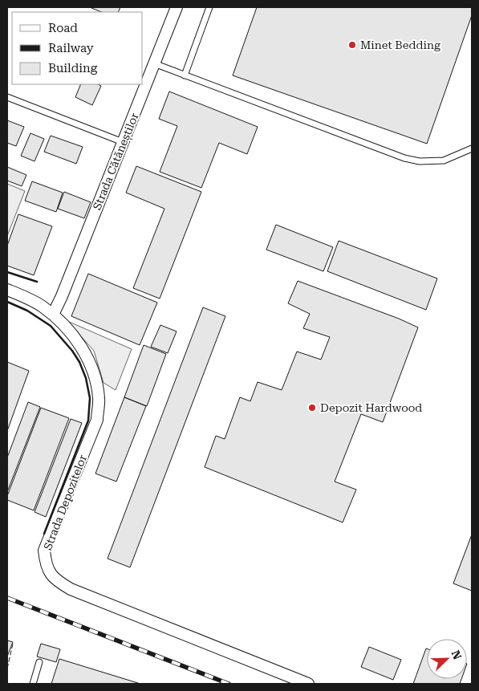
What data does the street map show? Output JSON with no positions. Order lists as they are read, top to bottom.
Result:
{
  "streets": {
    "street": ["Strada Cătăneștilor", "Strada Depozitelor"]
  },
  "crossings": [
    ["Strada Cătăneștilor", "Strada Depozitelor"]
  ],
  "places": ["Minet Bedding", "Depozit Hardwood"],
  "legend": ["Road", "Railway", "Building"],
  "north": "top right"
}
